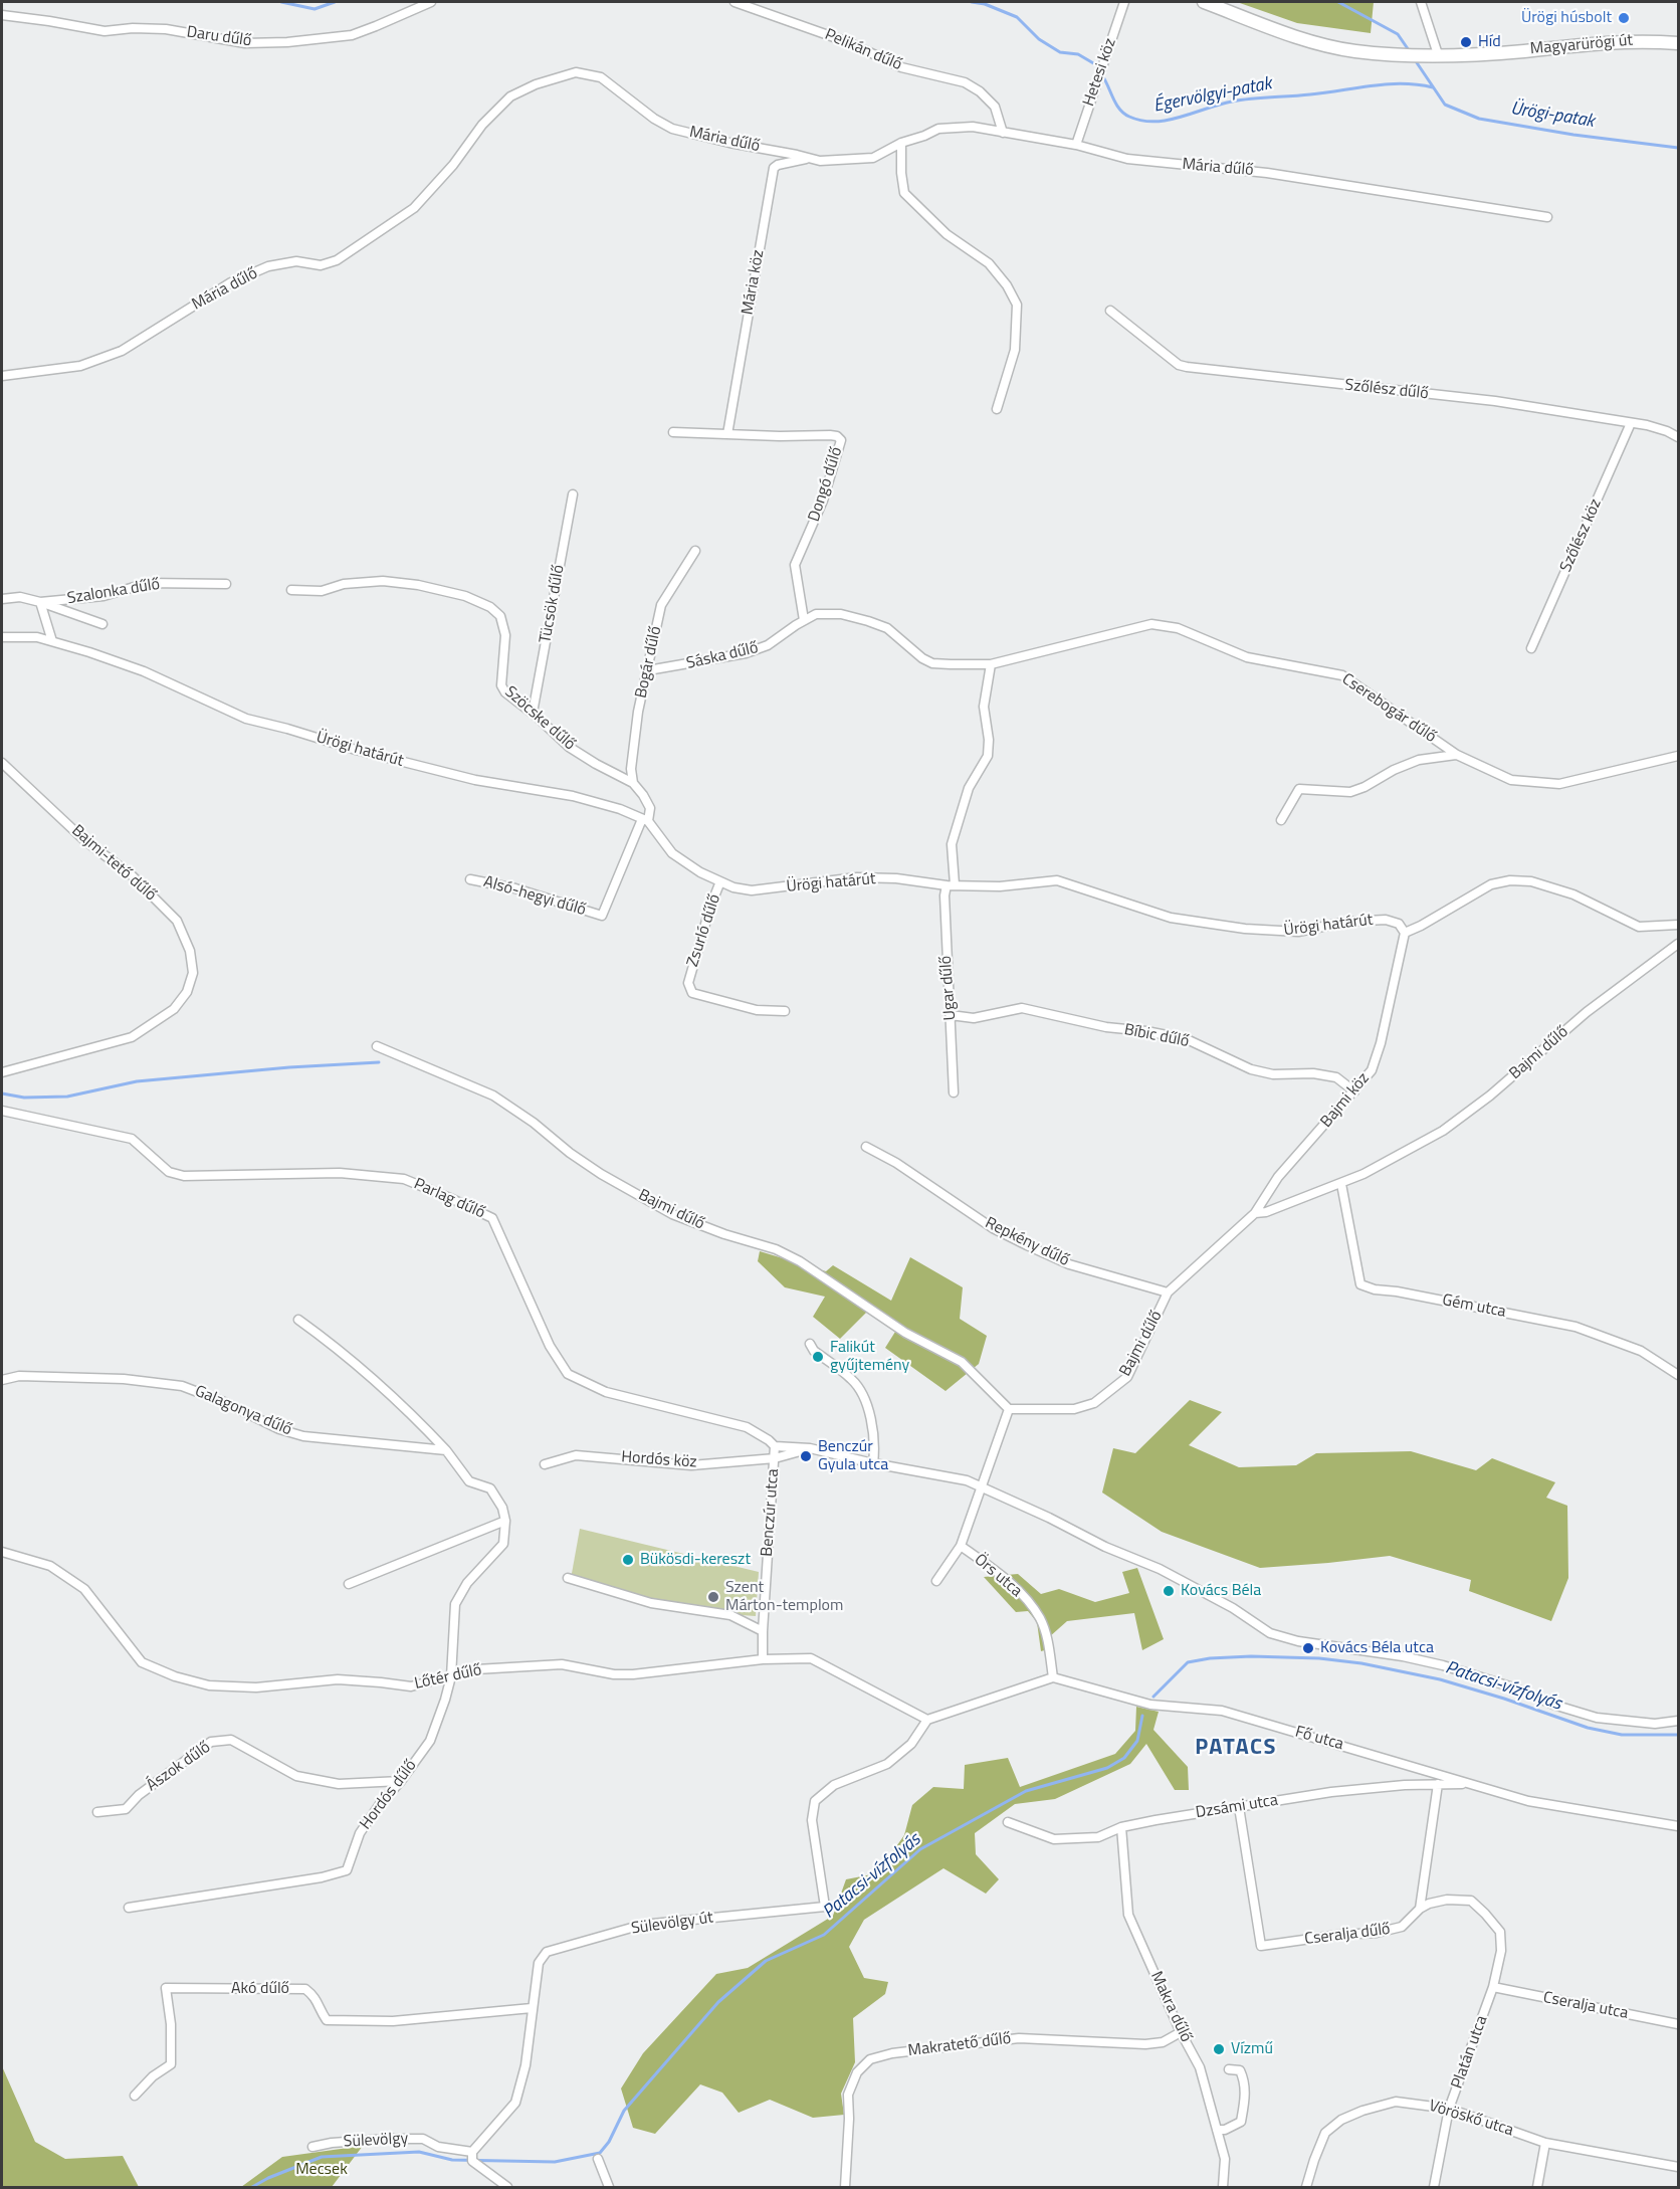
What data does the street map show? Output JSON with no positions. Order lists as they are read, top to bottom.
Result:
{
  "streets": {
    "main road": ["Magyarürögi út"],
    "street": [
      "Daru dűlő",
      "Pelikán dűlő",
      "Hetesi köz",
      "Mária dűlő",
      "Mária köz",
      "Szőlész dűlő",
      "Dongó dűlő",
      "Szőlész köz",
      "Szalonka dűlő",
      "Tücsök dűlő",
      "Sáska dűlő",
      "Bogár dűlő",
      "Cserebogár dűlő",
      "Szöcske dűlő",
      "Ürögi határút",
      "Bajmi-tető dűlő",
      "Alsó-hegyi dűlő",
      "Zsurló dűlő",
      "Ugar dűlő",
      "Bíbic dűlő",
      "Bajmi dűlő",
      "Bajmi köz",
      "Parlag dűlő",
      "Repkény dűlő",
      "Gém utca",
      "Galagonya dűlő",
      "Hordós köz",
      "Benczúr utca",
      "Örs utca",
      "Lőtér dűlő",
      "Fő utca",
      "Ászok dűlő",
      "Hordós dűlő",
      "Dzsámi utca",
      "Sülevölgy út",
      "Cseralja dűlő",
      "Akó dűlő",
      "Cseralja utca",
      "Makra dűlő",
      "Makratető dűlő",
      "Platán utca",
      "Vöröskő utca",
      "Sülevölgy"
    ]
  },
  "crossings": [
    ["Pelikán dűlő", "Mária dűlő"],
    ["Hetesi köz", "Mária dűlő"],
    ["Mária dűlő", "Mária köz"],
    ["Mária köz", "Dongó dűlő"],
    ["Szőlész dűlő", "Szőlész köz"],
    ["Dongó dűlő", "Sáska dűlő"],
    ["Tücsök dűlő", "Szöcske dűlő"],
    ["Sáska dűlő", "Bogár dűlő"],
    ["Sáska dűlő", "Cserebogár dűlő"],
    ["Sáska dűlő", "Ugar dűlő"],
    ["Bogár dűlő", "Szöcske dűlő"],
    ["Cserebogár dűlő", "Ugar dűlő"],
    ["Szöcske dűlő", "Ürögi határút"],
    ["Szöcske dűlő", "Alsó-hegyi dűlő"],
    ["Ürögi határút", "Alsó-hegyi dűlő"],
    ["Ürögi határút", "Zsurló dűlő"],
    ["Ürögi határút", "Ugar dűlő"],
    ["Ürögi határút", "Bajmi köz"],
    ["Ugar dűlő", "Bíbic dűlő"],
    ["Bíbic dűlő", "Bajmi köz"],
    ["Bajmi dűlő", "Bajmi köz"],
    ["Bajmi dűlő", "Repkény dűlő"],
    ["Bajmi dűlő", "Gém utca"],
    ["Bajmi dűlő", "Örs utca"],
    ["Parlag dűlő", "Benczúr utca"],
    ["Hordós köz", "Benczúr utca"],
    ["Benczúr utca", "Lőtér dűlő"],
    ["Örs utca", "Fő utca"],
    ["Lőtér dűlő", "Hordós dűlő"],
    ["Lőtér dűlő", "Sülevölgy út"],
    ["Fő utca", "Dzsámi utca"],
    ["Ászok dűlő", "Hordós dűlő"],
    ["Dzsámi utca", "Cseralja dűlő"],
    ["Dzsámi utca", "Makra dűlő"],
    ["Sülevölgy út", "Akó dűlő"],
    ["Sülevölgy út", "Sülevölgy"],
    ["Cseralja dűlő", "Cseralja utca"],
    ["Cseralja dűlő", "Platán utca"],
    ["Cseralja utca", "Platán utca"],
    ["Makra dűlő", "Makratető dűlő"],
    ["Platán utca", "Vöröskő utca"]
  ],
  "districts": ["PATACS"],
  "water": ["Égervölgyi-patak", "Ürögi-patak", "Patacsi-vízfolyás"],
  "parks": ["Mecsek"],
  "places": [
    "Ürögi húsbolt",
    "Híd",
    "Falikút gyűjtemény",
    "Benczúr Gyula utca",
    "Bükösdi-kereszt",
    "Kovács Béla",
    "Szent Márton-templom",
    "Kovács Béla utca",
    "Vízmű"
  ]
}
